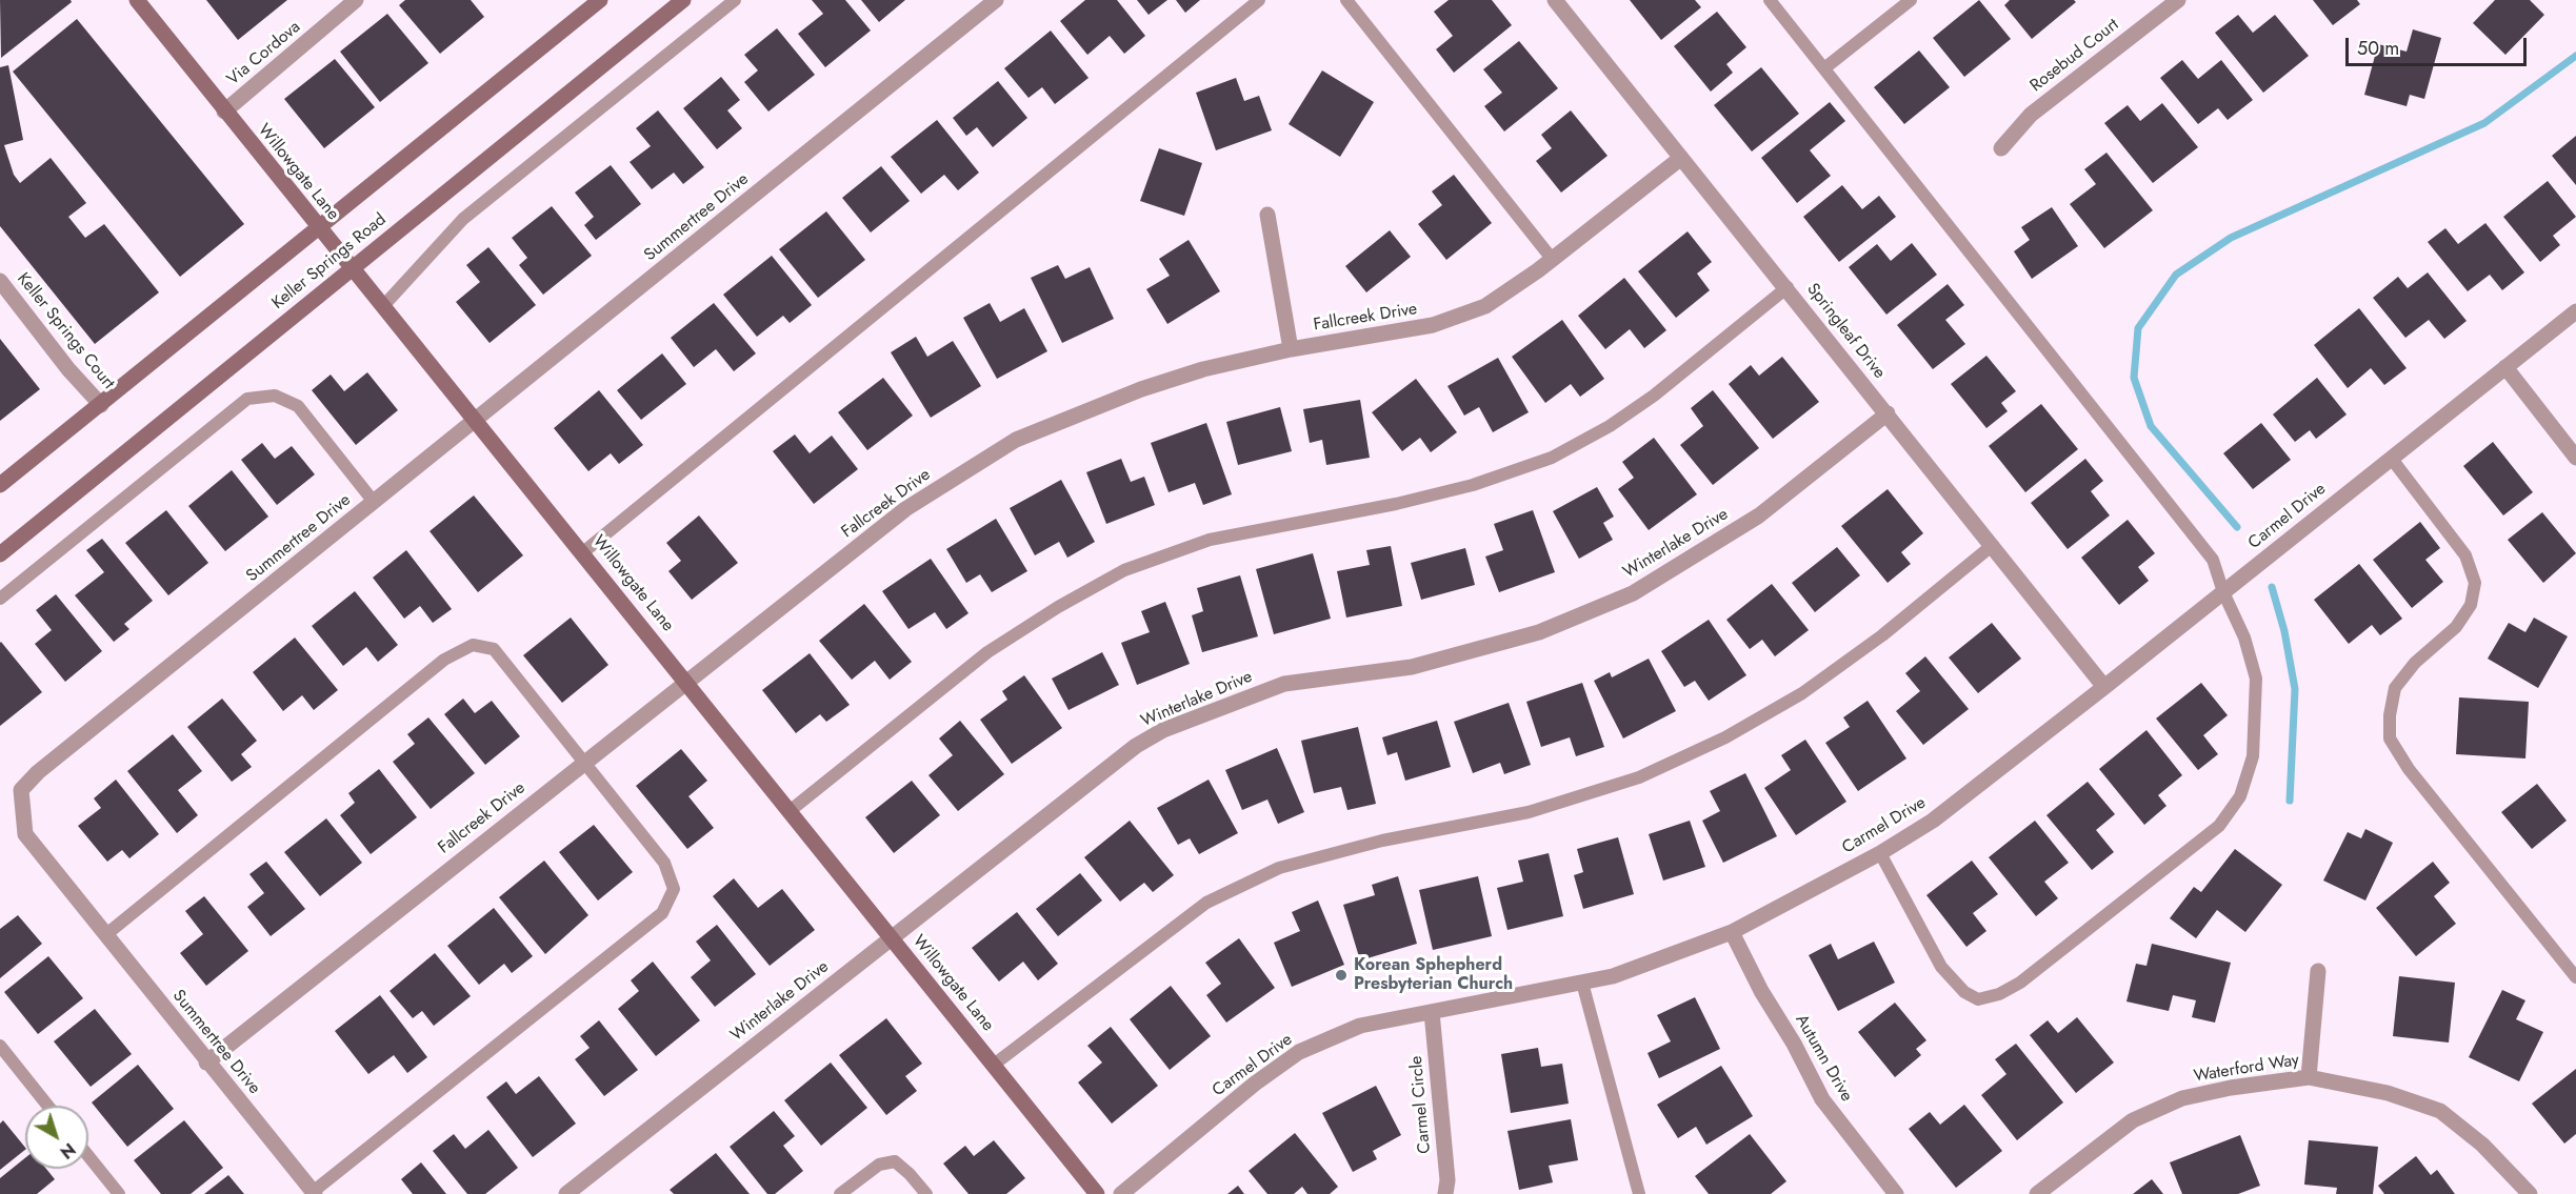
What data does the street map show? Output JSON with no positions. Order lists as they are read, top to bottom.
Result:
{
  "streets": {
    "main road": ["Willowgate Lane", "Keller Springs Road"],
    "street": [
      "Via Cordova",
      "Rosebud Court",
      "Summertree Drive",
      "Fallcreek Drive",
      "Keller Springs Court",
      "Springleaf Drive",
      "Carmel Drive",
      "Winterlake Drive",
      "Autumn Drive",
      "Waterford Way",
      "Carmel Circle"
    ]
  },
  "crossings": [
    ["Via Cordova", "Willowgate Lane"],
    ["Willowgate Lane", "Summertree Drive"],
    ["Willowgate Lane", "Keller Springs Road"],
    ["Willowgate Lane", "Fallcreek Drive"],
    ["Willowgate Lane", "Winterlake Drive"],
    ["Summertree Drive", "Fallcreek Drive"],
    ["Keller Springs Road", "Keller Springs Court"],
    ["Fallcreek Drive", "Springleaf Drive"],
    ["Springleaf Drive", "Carmel Drive"],
    ["Springleaf Drive", "Winterlake Drive"],
    ["Carmel Drive", "Autumn Drive"],
    ["Carmel Drive", "Carmel Circle"]
  ],
  "places": ["Korean Sphepherd Presbyterian Church"],
  "scale_bar": "50 m",
  "north": "bottom right"
}
